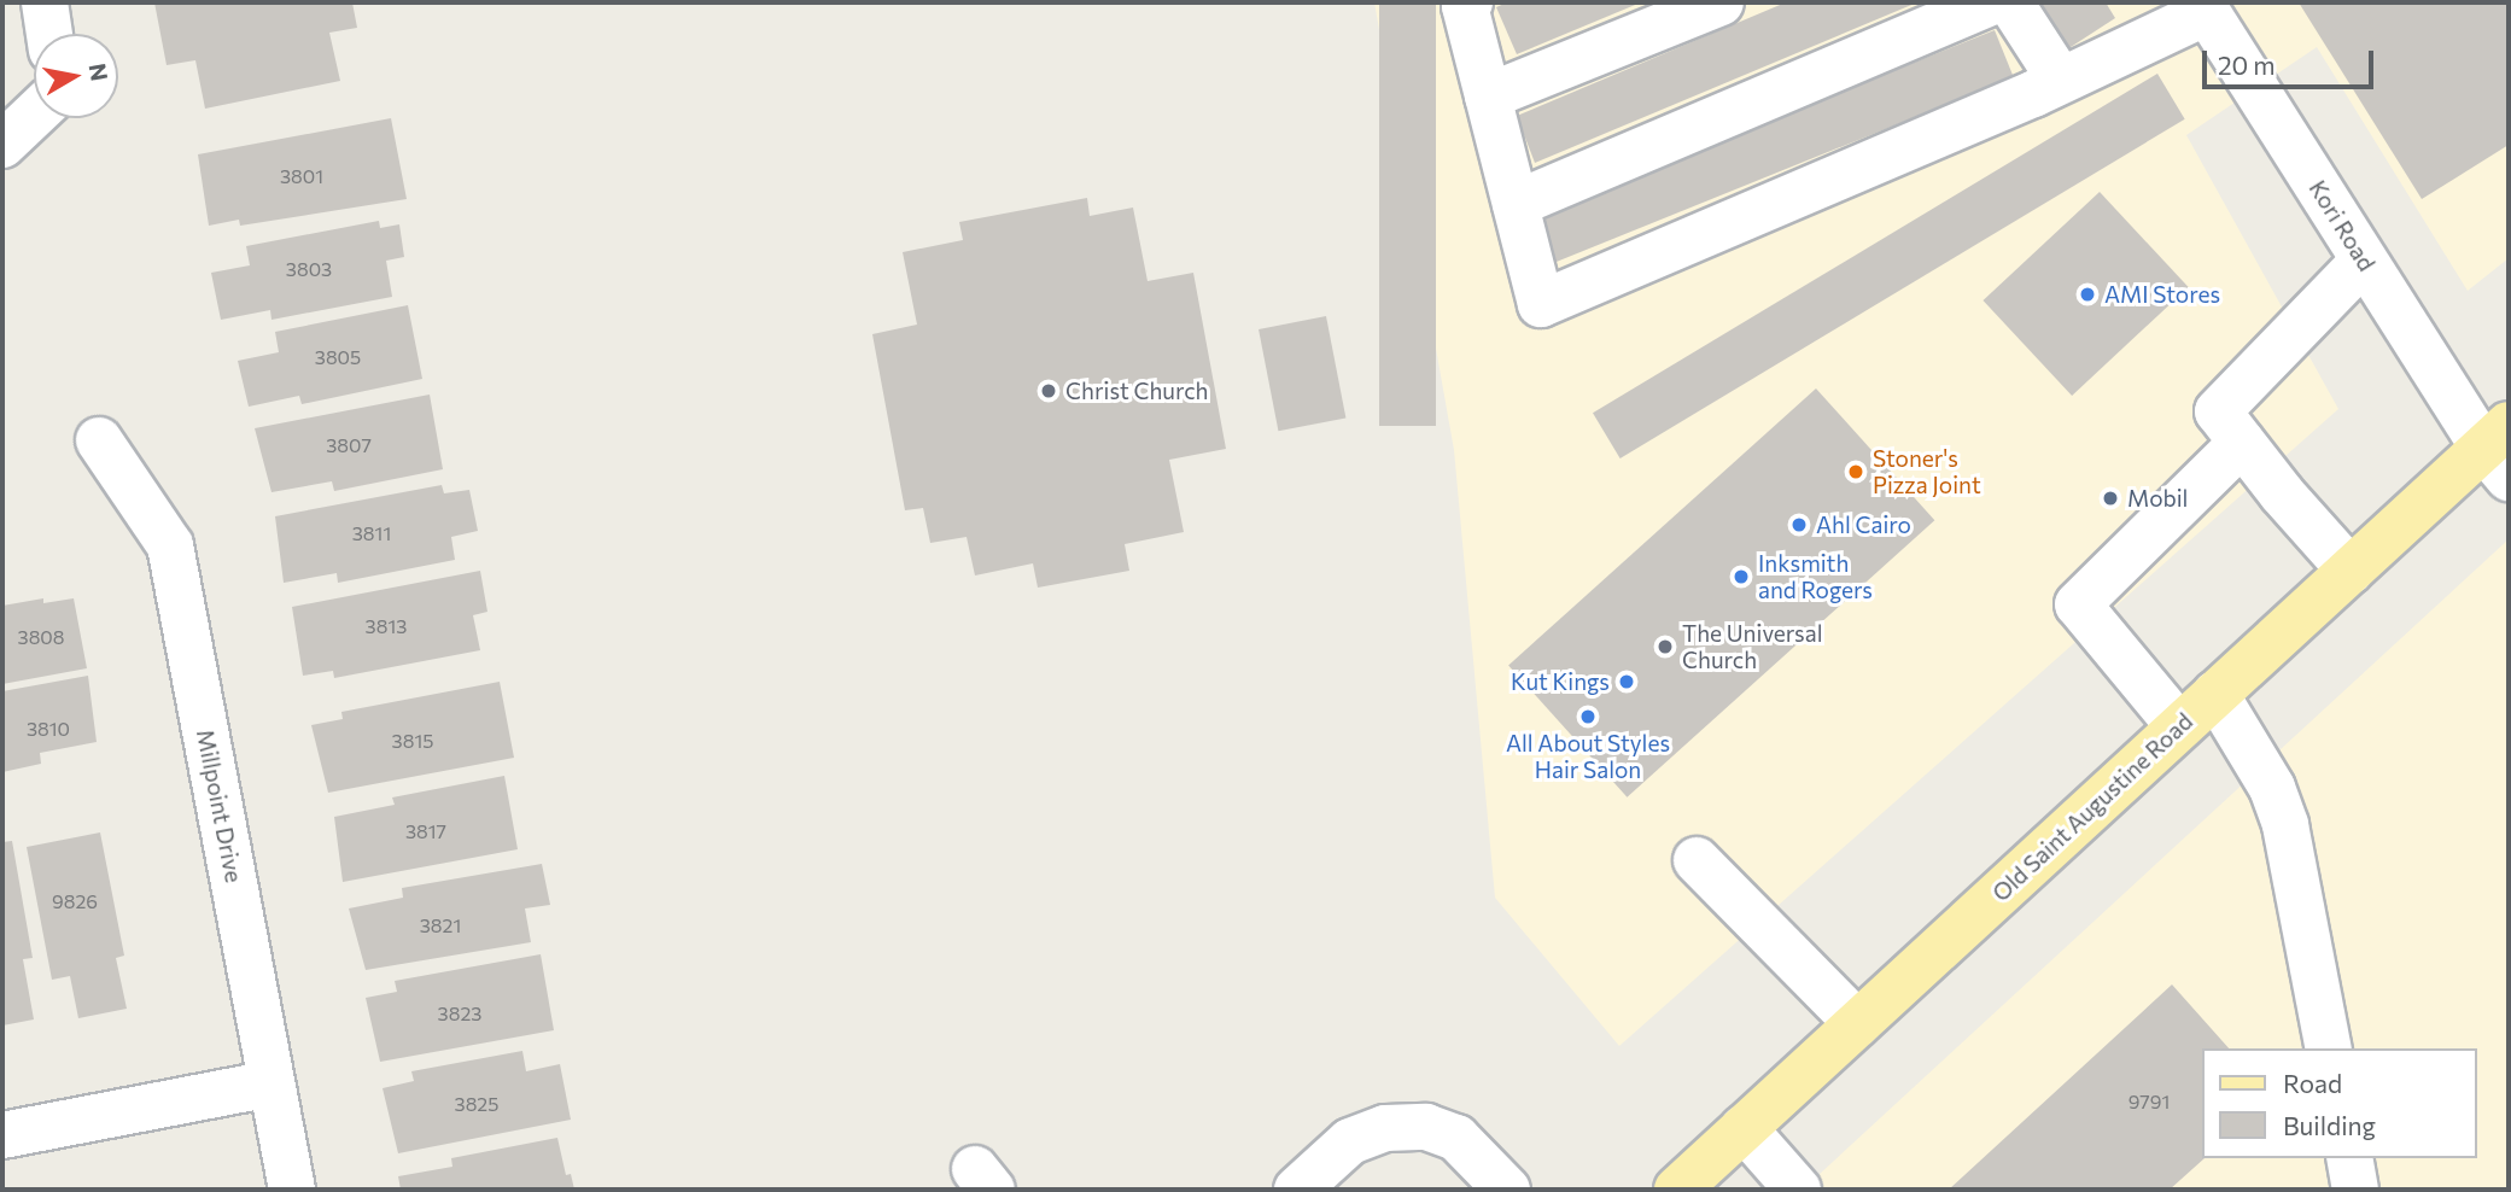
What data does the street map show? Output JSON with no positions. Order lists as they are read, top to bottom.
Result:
{
  "streets": {
    "main road": ["Old Saint Augustine Road"],
    "street": ["Kori Road", "Millpoint Drive"]
  },
  "crossings": [
    ["Kori Road", "Old Saint Augustine Road"]
  ],
  "places": [
    "AMI Stores",
    "Christ Church",
    "Stoner's Pizza Joint",
    "Mobil",
    "Ahl Cairo",
    "Inksmith and Rogers",
    "The Universal Church",
    "Kut Kings",
    "All About Styles Hair Salon"
  ],
  "house_numbers": [
    "3801",
    "3803",
    "3805",
    "3807",
    "3811",
    "3813",
    "3808",
    "3810",
    "3815",
    "3817",
    "9826",
    "3821",
    "3823",
    "9791",
    "3825"
  ],
  "legend": ["Road", "Building"],
  "scale_bar": "20 m",
  "north": "right"
}
